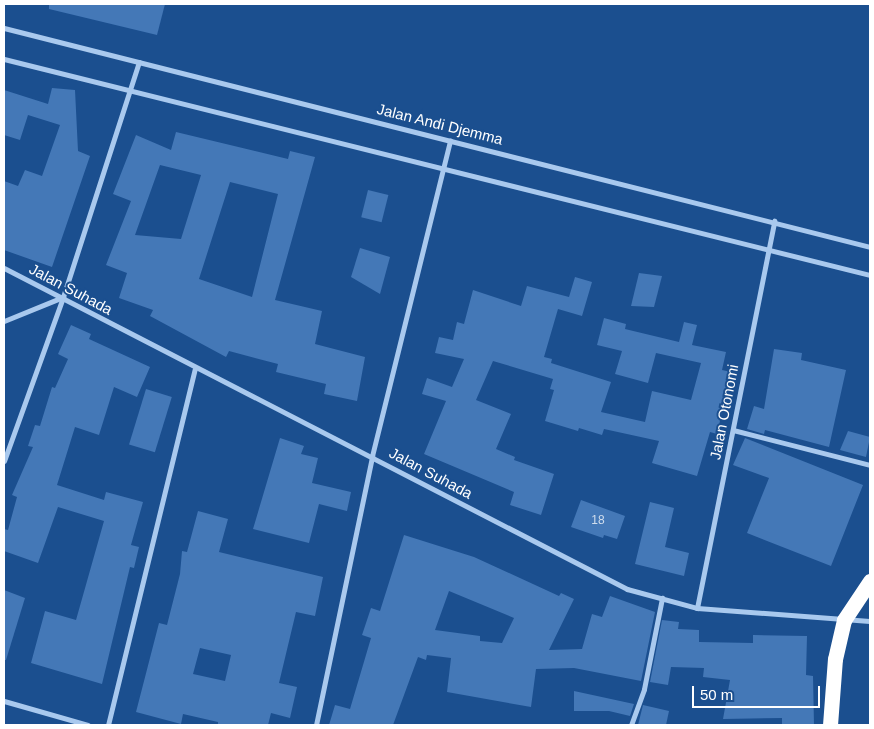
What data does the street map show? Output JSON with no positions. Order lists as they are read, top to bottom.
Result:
{
  "streets": {
    "street": ["Jalan Andi Djemma", "Jalan Suhada", "Jalan Otonomi"]
  },
  "crossings": [
    ["Jalan Andi Djemma", "Jalan Otonomi"],
    ["Jalan Suhada", "Jalan Otonomi"]
  ],
  "house_numbers": ["18"],
  "scale_bar": "50 m"
}
